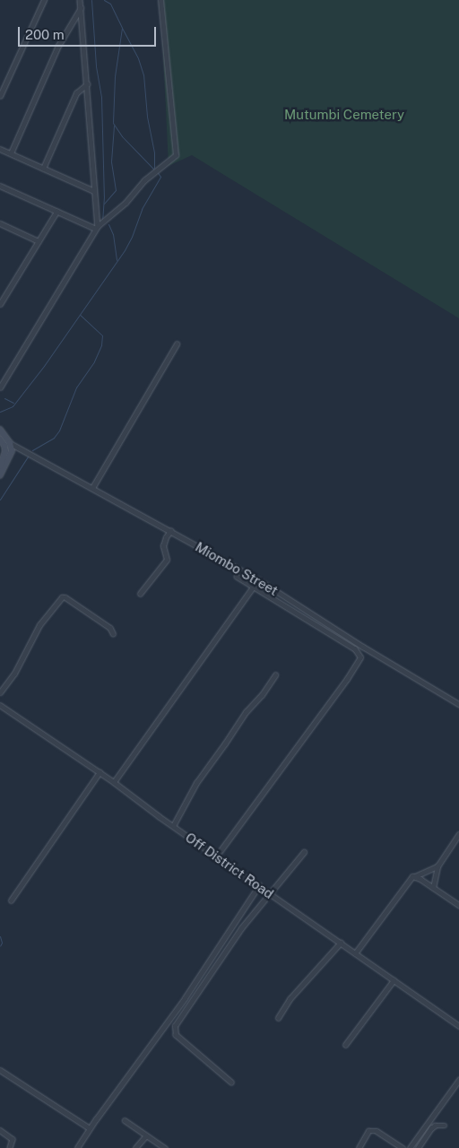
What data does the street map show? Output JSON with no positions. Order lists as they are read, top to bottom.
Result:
{
  "streets": {
    "street": ["Miombo Street", "Off District Road"]
  },
  "parks": ["Mutumbi Cemetery"],
  "scale_bar": "200 m"
}
